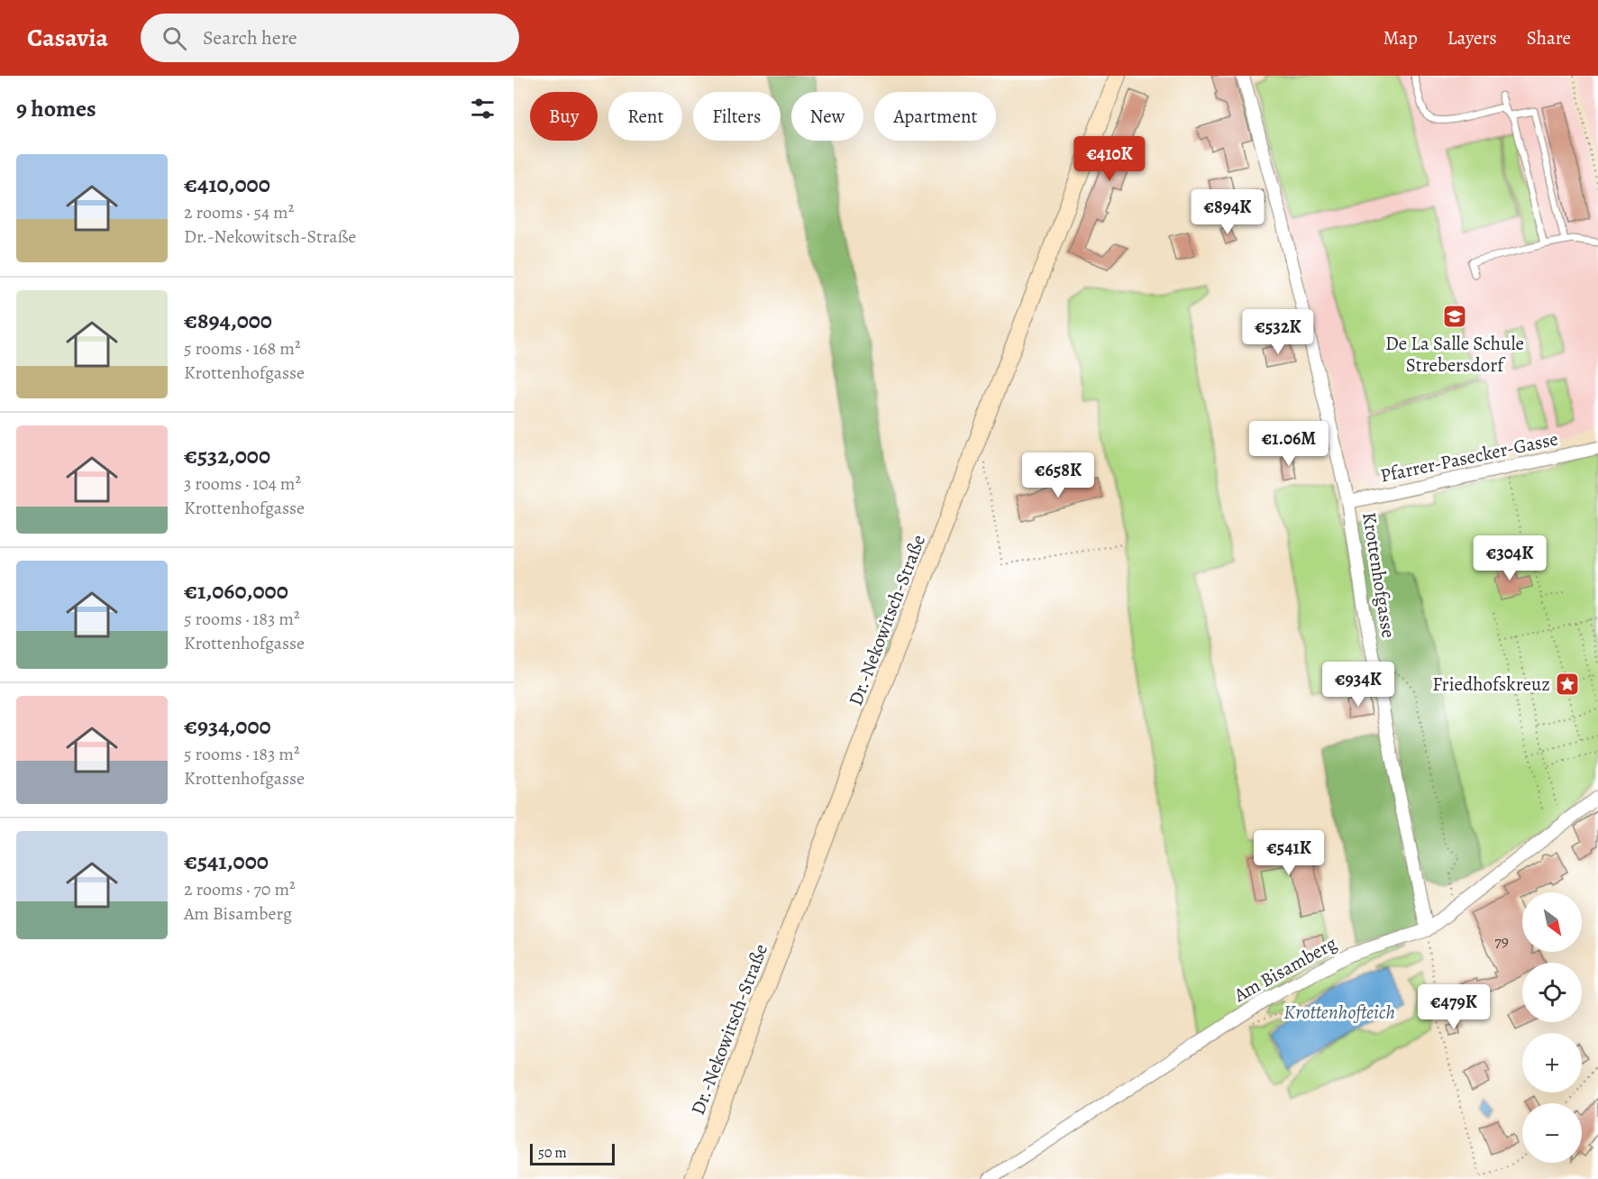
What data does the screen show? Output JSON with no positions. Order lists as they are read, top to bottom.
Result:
{
  "streets": {
    "main road": ["Dr.-Nekowitsch-Straße"],
    "street": ["Pfarrer-Pasecker-Gasse", "Krottenhofgasse", "Am Bisamberg"]
  },
  "crossings": [
    ["Pfarrer-Pasecker-Gasse", "Krottenhofgasse"],
    ["Krottenhofgasse", "Am Bisamberg"]
  ],
  "water": ["Krottenhofteich"],
  "places": {
    "school or university": ["De La Salle Schule Strebersdorf"],
    "place": ["Friedhofskreuz"]
  },
  "house_numbers": ["79"],
  "scale_bar": "50 m",
  "north": "bottom right",
  "page": {
    "header": "Casavia",
    "search": "Search here",
    "nav": ["Map", "Layers", "Share"],
    "heading": "9 homes",
    "chip": [
      "Buy",
      "Rent",
      "Filters",
      "New",
      "Apartment"
    ],
    "price": [
      "€410K",
      "€894K",
      "€532K",
      "€1.06M",
      "€658K",
      "€304K",
      "€934K",
      "€541K",
      "€479K"
    ],
    "list": [
      {
        "name": "€410,000",
        "note": "2 rooms · 54 m² · Dr.-Nekowitsch-Straße"
      },
      {
        "name": "€894,000",
        "note": "5 rooms · 168 m² · Krottenhofgasse"
      },
      {
        "name": "€532,000",
        "note": "3 rooms · 104 m² · Krottenhofgasse"
      },
      {
        "name": "€1,060,000",
        "note": "5 rooms · 183 m² · Krottenhofgasse"
      },
      {
        "name": "€934,000",
        "note": "5 rooms · 183 m² · Krottenhofgasse"
      },
      {
        "name": "€541,000",
        "note": "2 rooms · 70 m² · Am Bisamberg"
      }
    ],
    "map_buttons": ["+", "−"],
    "scale": "50 m"
  }
}
